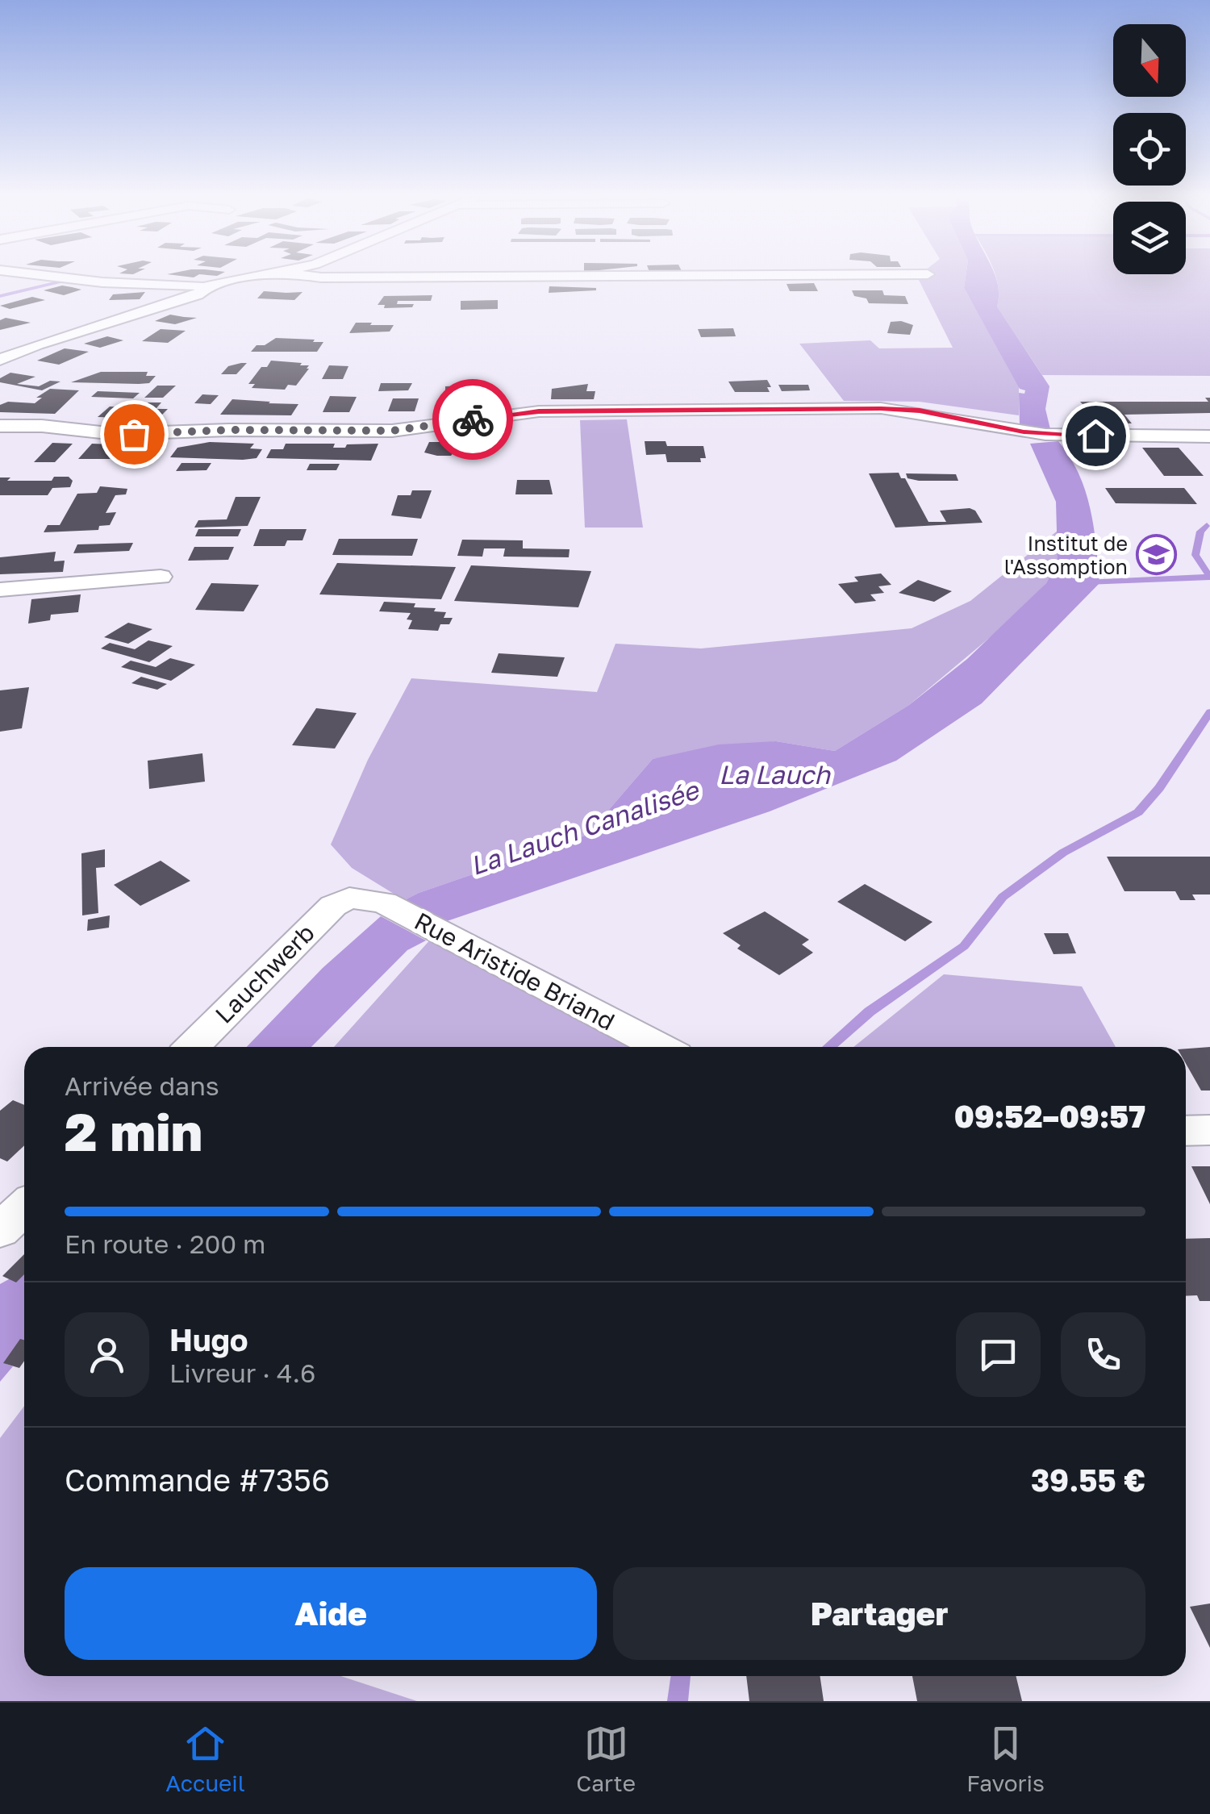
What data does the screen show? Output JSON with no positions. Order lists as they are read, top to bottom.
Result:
{
  "streets": {
    "street": ["Rue Aristide Briand", "Lauchwerb"]
  },
  "crossings": [
    ["Rue Aristide Briand", "Lauchwerb"]
  ],
  "water": ["La Lauch", "La Lauch Canalisée"],
  "places": {
    "school or university": ["Institut de l'Assomption"]
  },
  "north": "bottom",
  "page": {
    "heading": ["2 min", "Arrivée dans", "09:52–09:57"],
    "panel": [
      "Hugo",
      "Livreur · 4.6",
      "Commande #7356",
      "39.55 €"
    ],
    "bar": "En route · 200 m",
    "buttons": ["Aide", "Partager"],
    "tabs": ["Accueil", "Carte", "Favoris"]
  }
}
